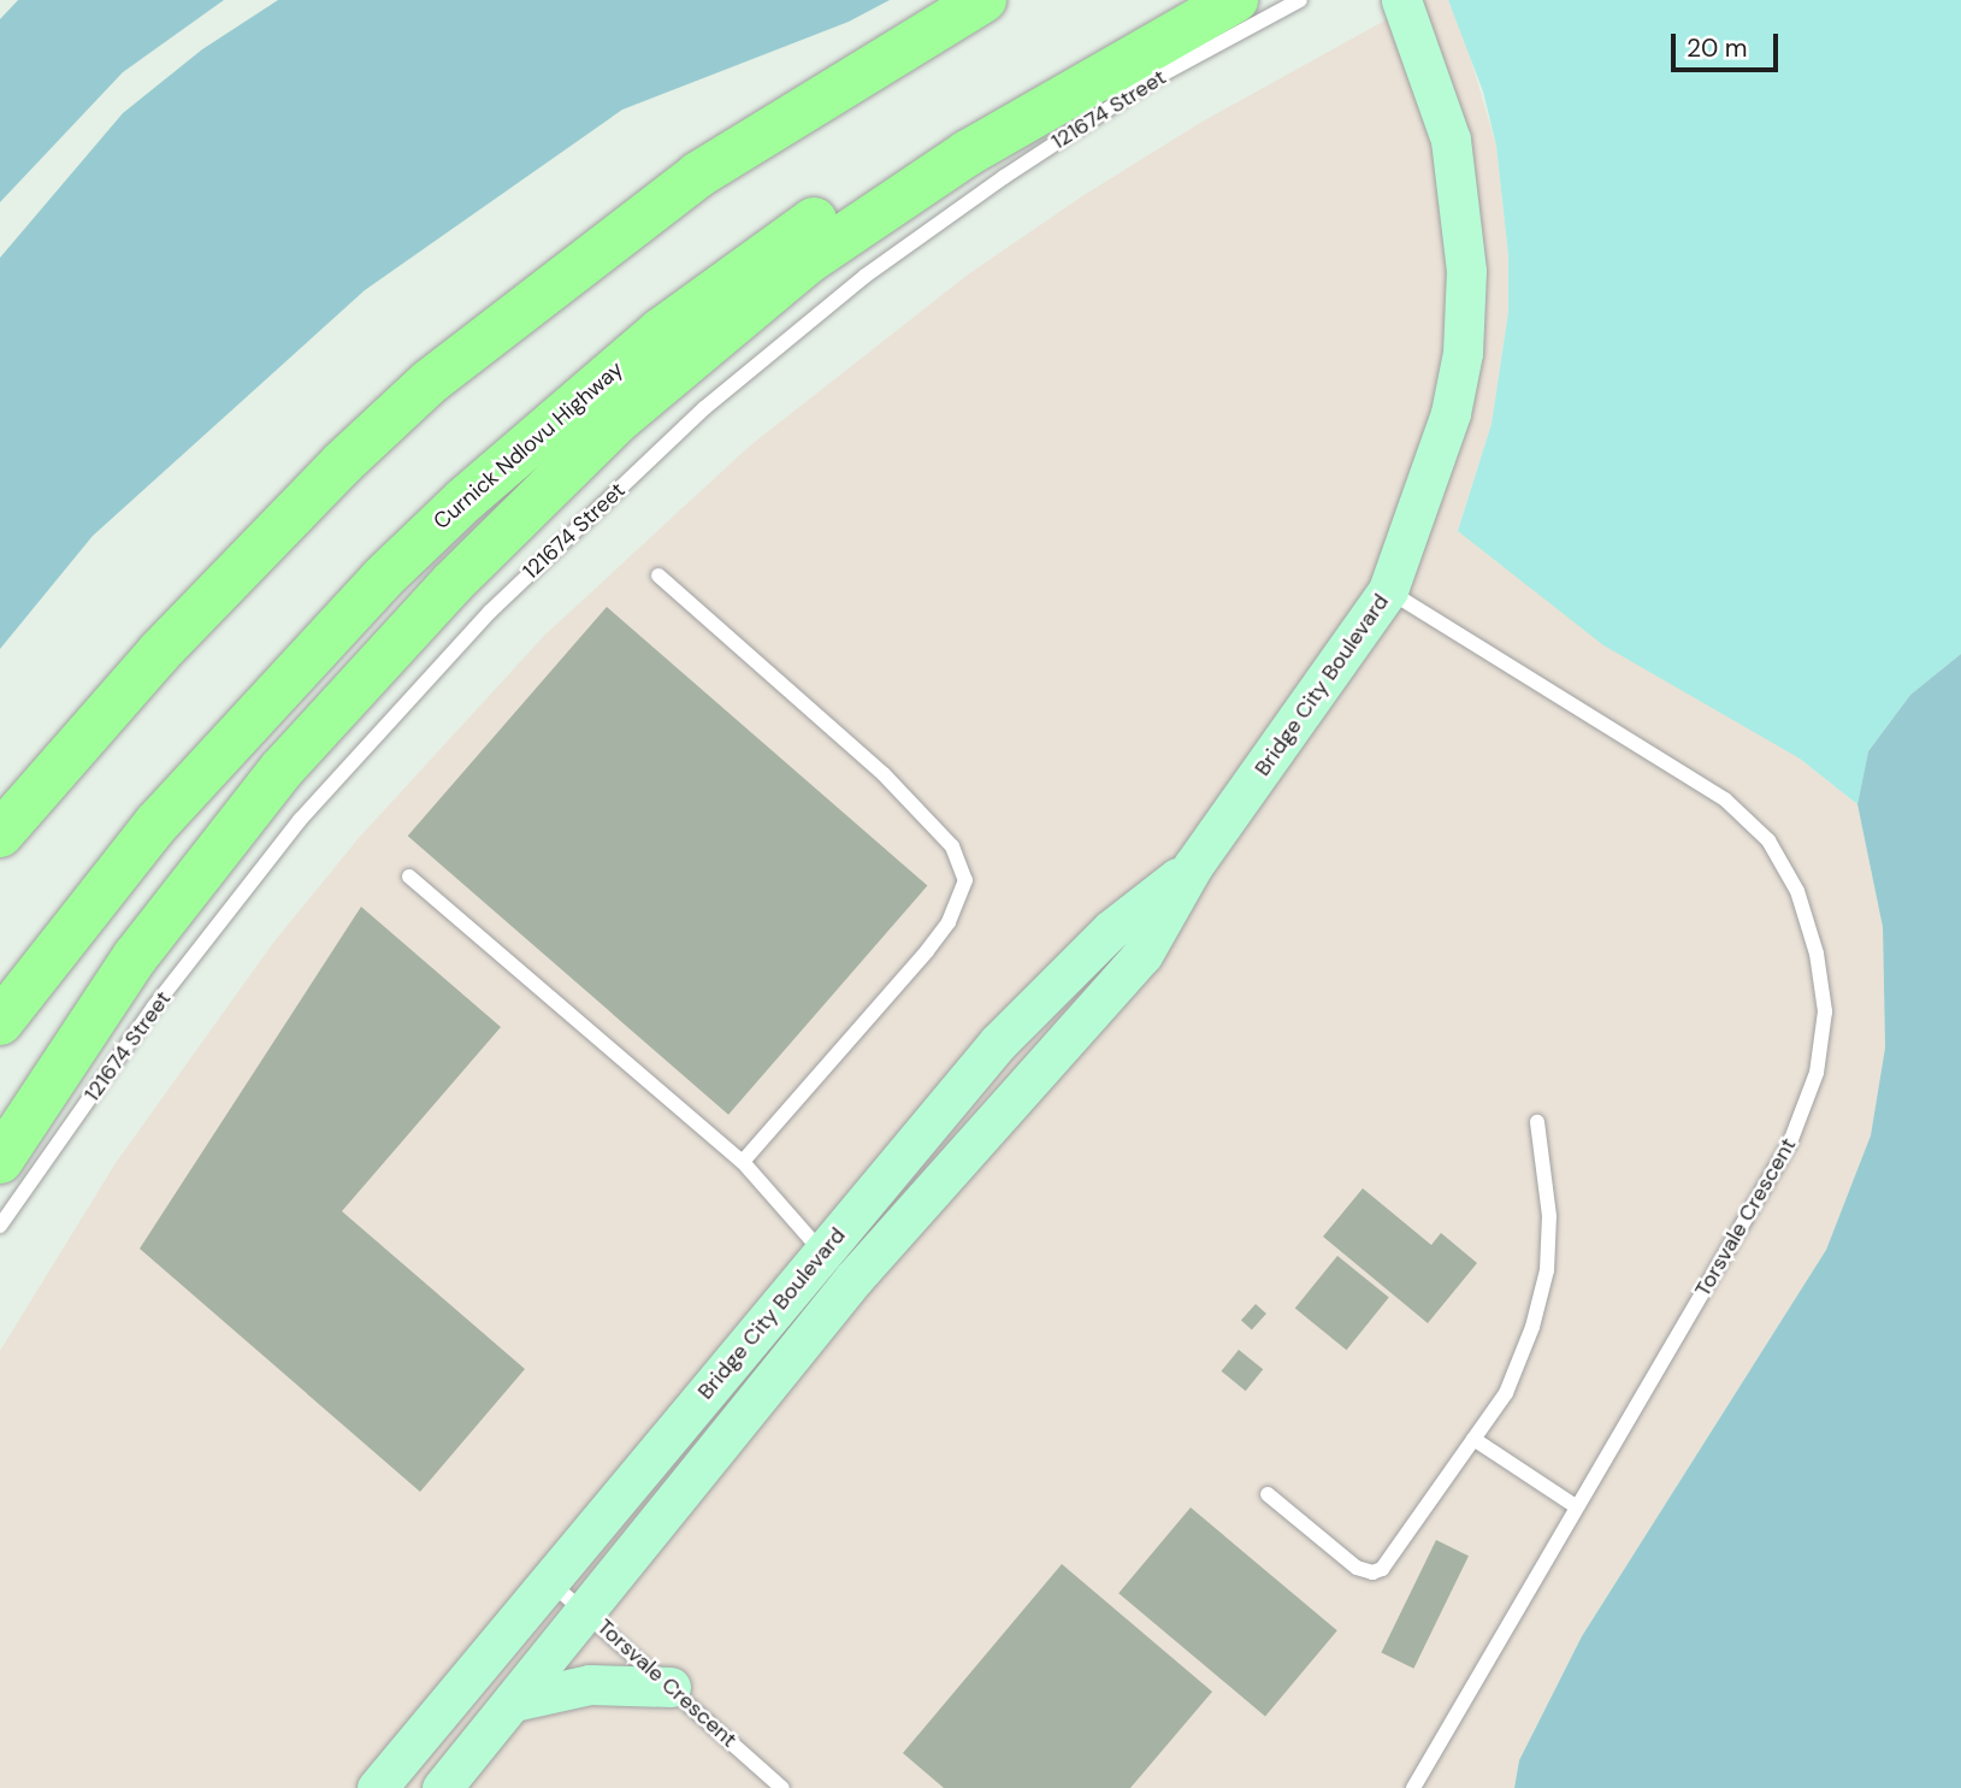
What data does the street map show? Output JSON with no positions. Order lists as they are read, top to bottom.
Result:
{
  "streets": {
    "main road": ["Curnick Ndlovu Highway"],
    "street": ["Bridge City Boulevard"],
    "lane": ["121674 Street", "Torsvale Crescent"]
  },
  "crossings": [
    ["Bridge City Boulevard", "Torsvale Crescent"]
  ],
  "scale_bar": "20 m"
}
